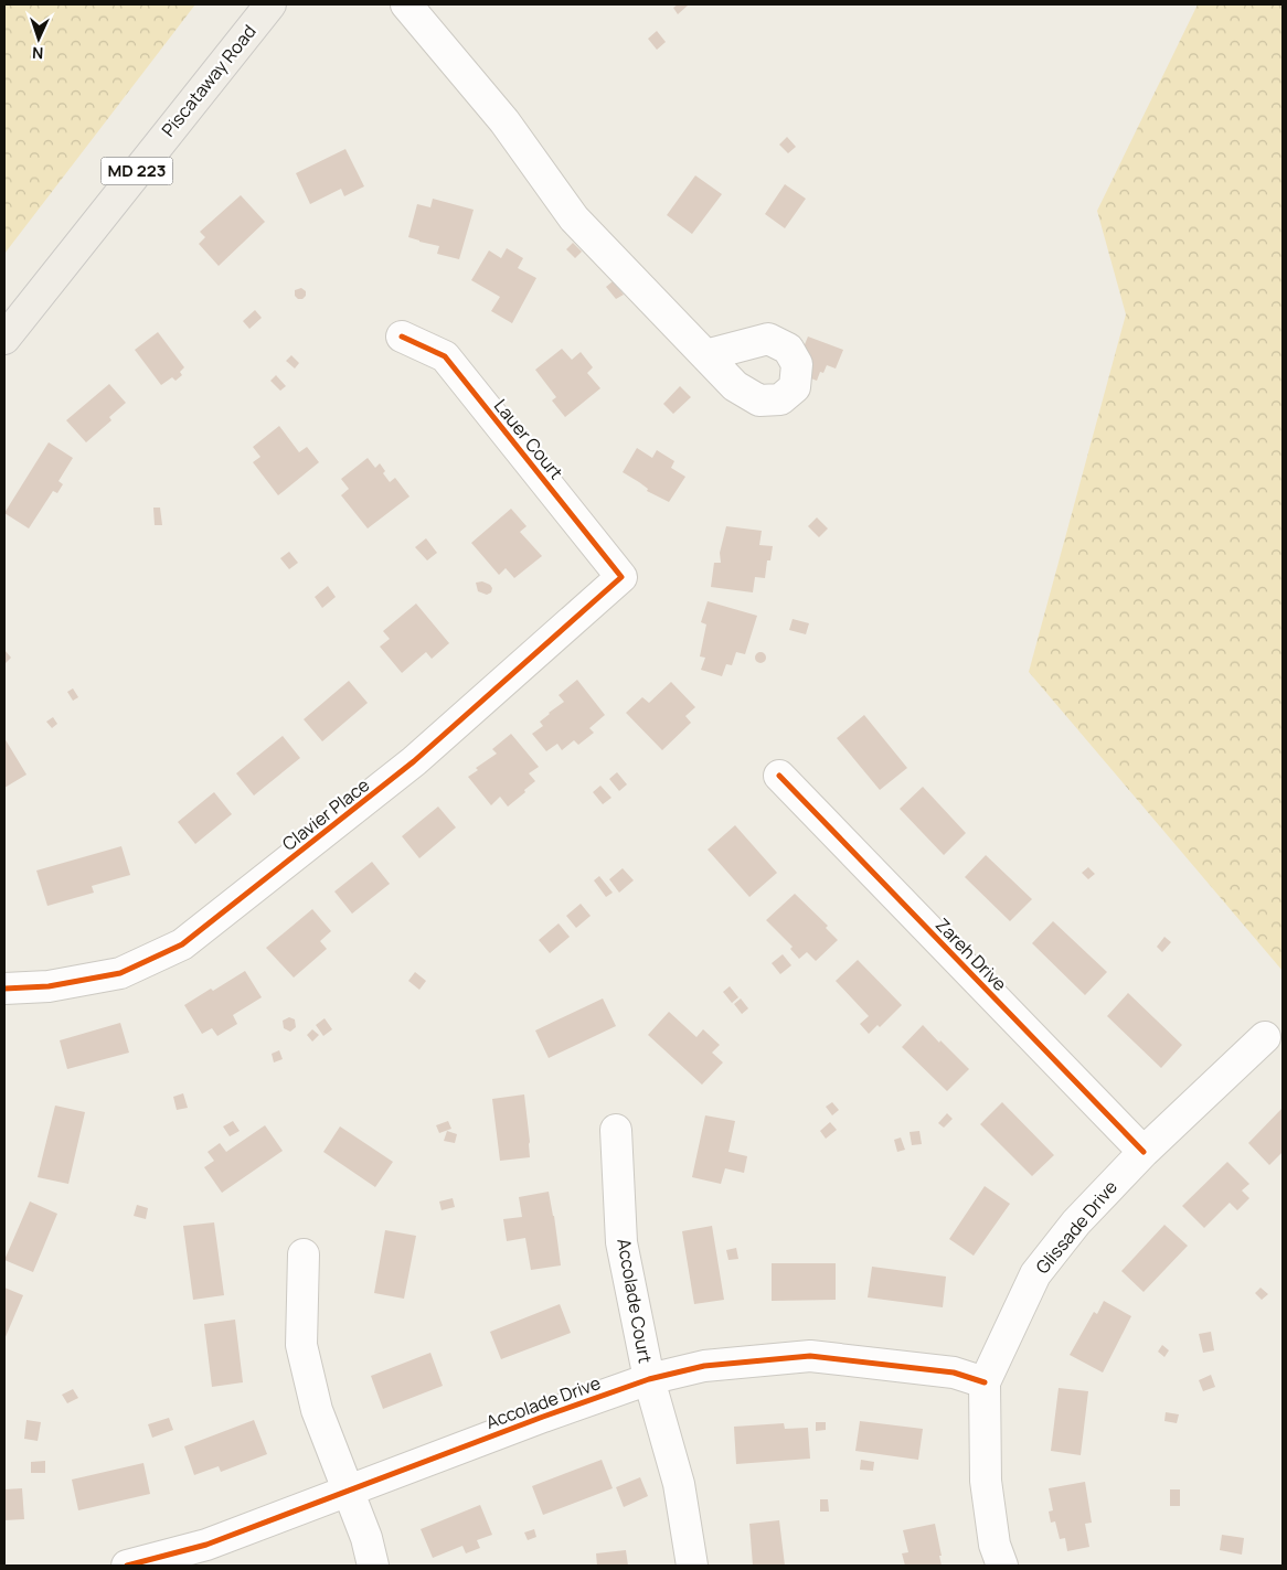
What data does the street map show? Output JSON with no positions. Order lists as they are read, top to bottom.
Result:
{
  "streets": {
    "main road": ["Piscataway Road", "MD 223"],
    "street": [
      "Lauer Court",
      "Clavier Place",
      "Zareh Drive",
      "Glissade Drive",
      "Accolade Court",
      "Accolade Drive"
    ]
  },
  "crossings": [
    ["Lauer Court", "Clavier Place"],
    ["Zareh Drive", "Glissade Drive"],
    ["Glissade Drive", "Accolade Drive"],
    ["Accolade Court", "Accolade Drive"]
  ],
  "north": "bottom"
}
